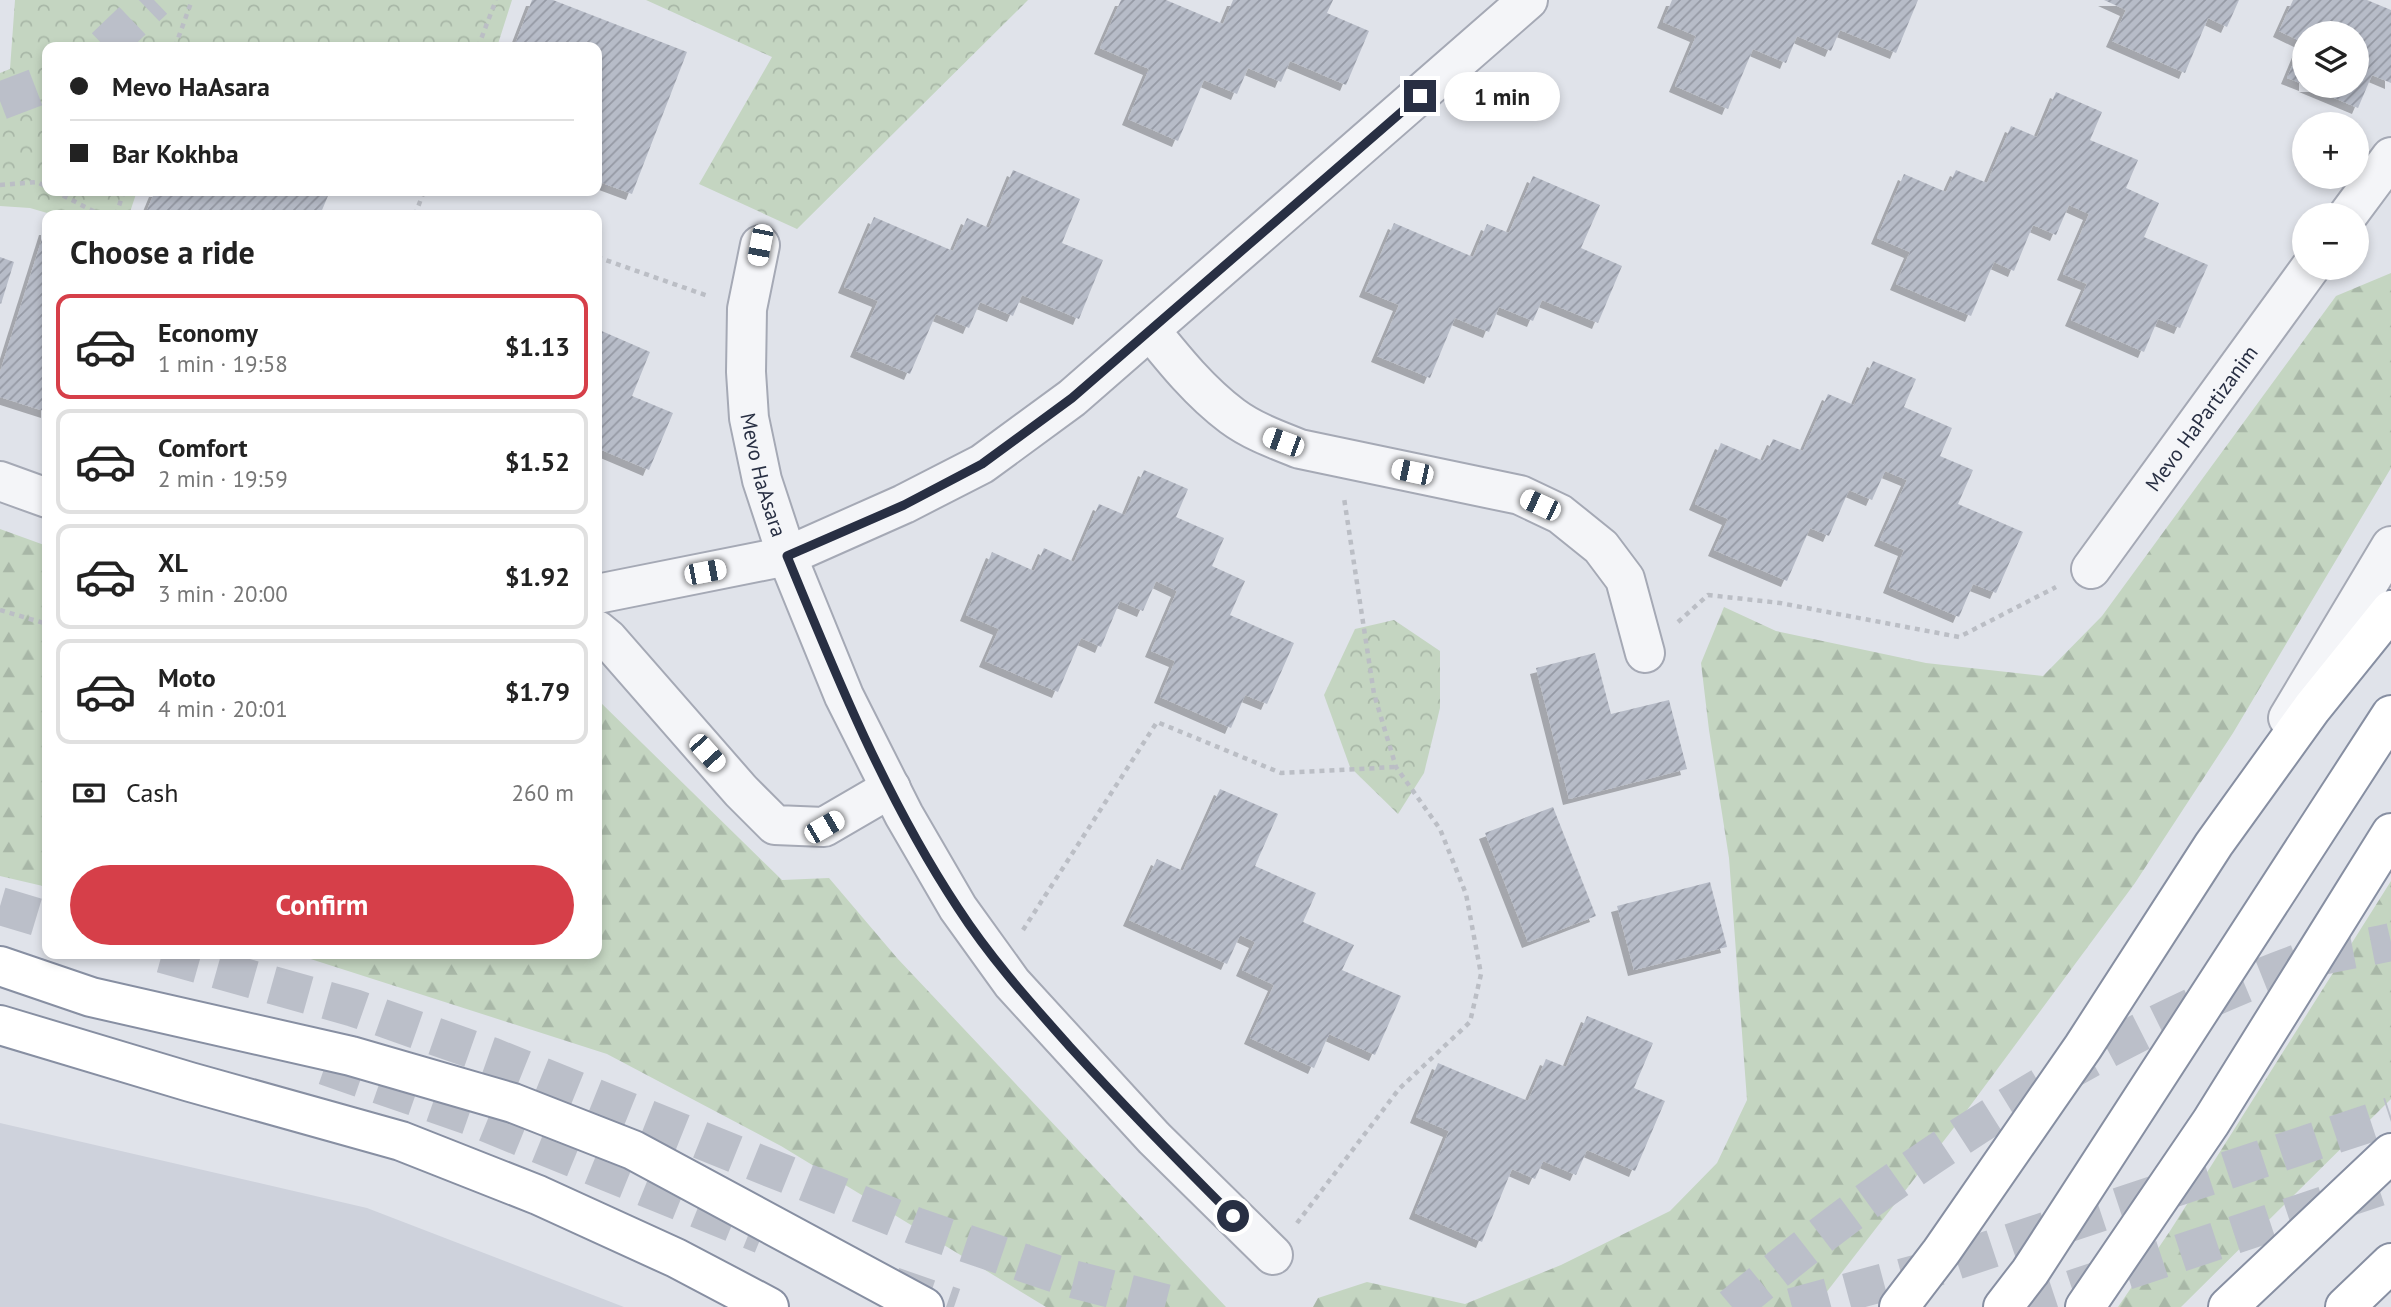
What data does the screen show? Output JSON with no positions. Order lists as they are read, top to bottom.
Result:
{
  "streets": {
    "street": ["Mevo HaPartizanim", "Mevo HaAsara"]
  },
  "page": {
    "map_buttons": ["+", "−"],
    "banner": ["Mevo HaAsara", "Bar Kokhba"],
    "bubble": "1 min",
    "heading": "Choose a ride",
    "list": [
      {
        "name": "Economy",
        "note": "1 min · 19:58",
        "value": "$1.13"
      },
      {
        "name": "Comfort",
        "note": "2 min · 19:59",
        "value": "$1.52"
      },
      {
        "name": "XL",
        "note": "3 min · 20:00",
        "value": "$1.92"
      },
      {
        "name": "Moto",
        "note": "4 min · 20:01",
        "value": "$1.79"
      }
    ],
    "pay": ["Cash", "260 m"],
    "buttons": "Confirm"
  }
}
